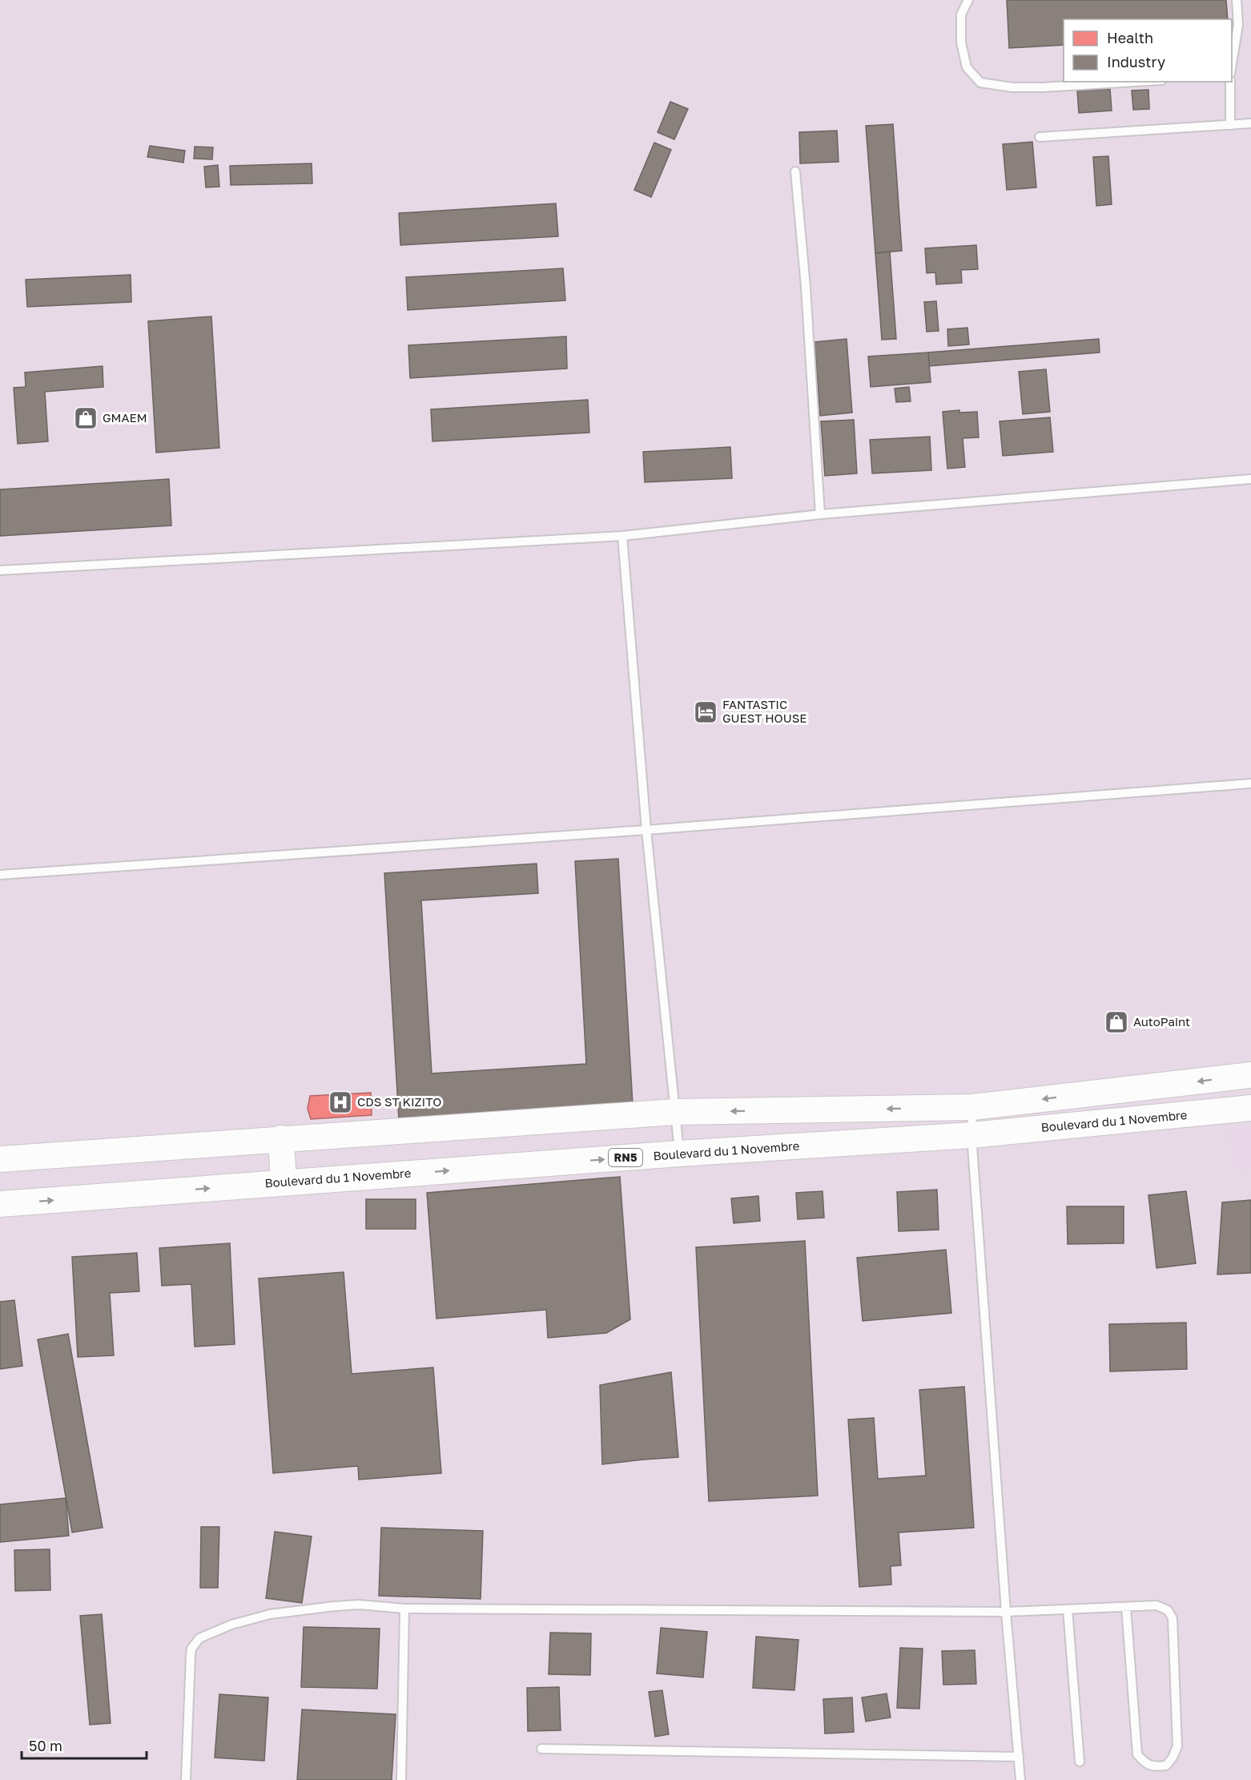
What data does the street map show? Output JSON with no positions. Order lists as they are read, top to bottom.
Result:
{
  "streets": {
    "main road": ["Boulevard du 1 Novembre", "RN5"]
  },
  "places": {
    "shop": ["GMAEM", "AutoPaint"],
    "hotel": ["FANTASTIC GUEST HOUSE"],
    "hospital": ["CDS ST KIZITO"]
  },
  "legend": ["Health", "Industry"],
  "scale_bar": "50 m"
}
